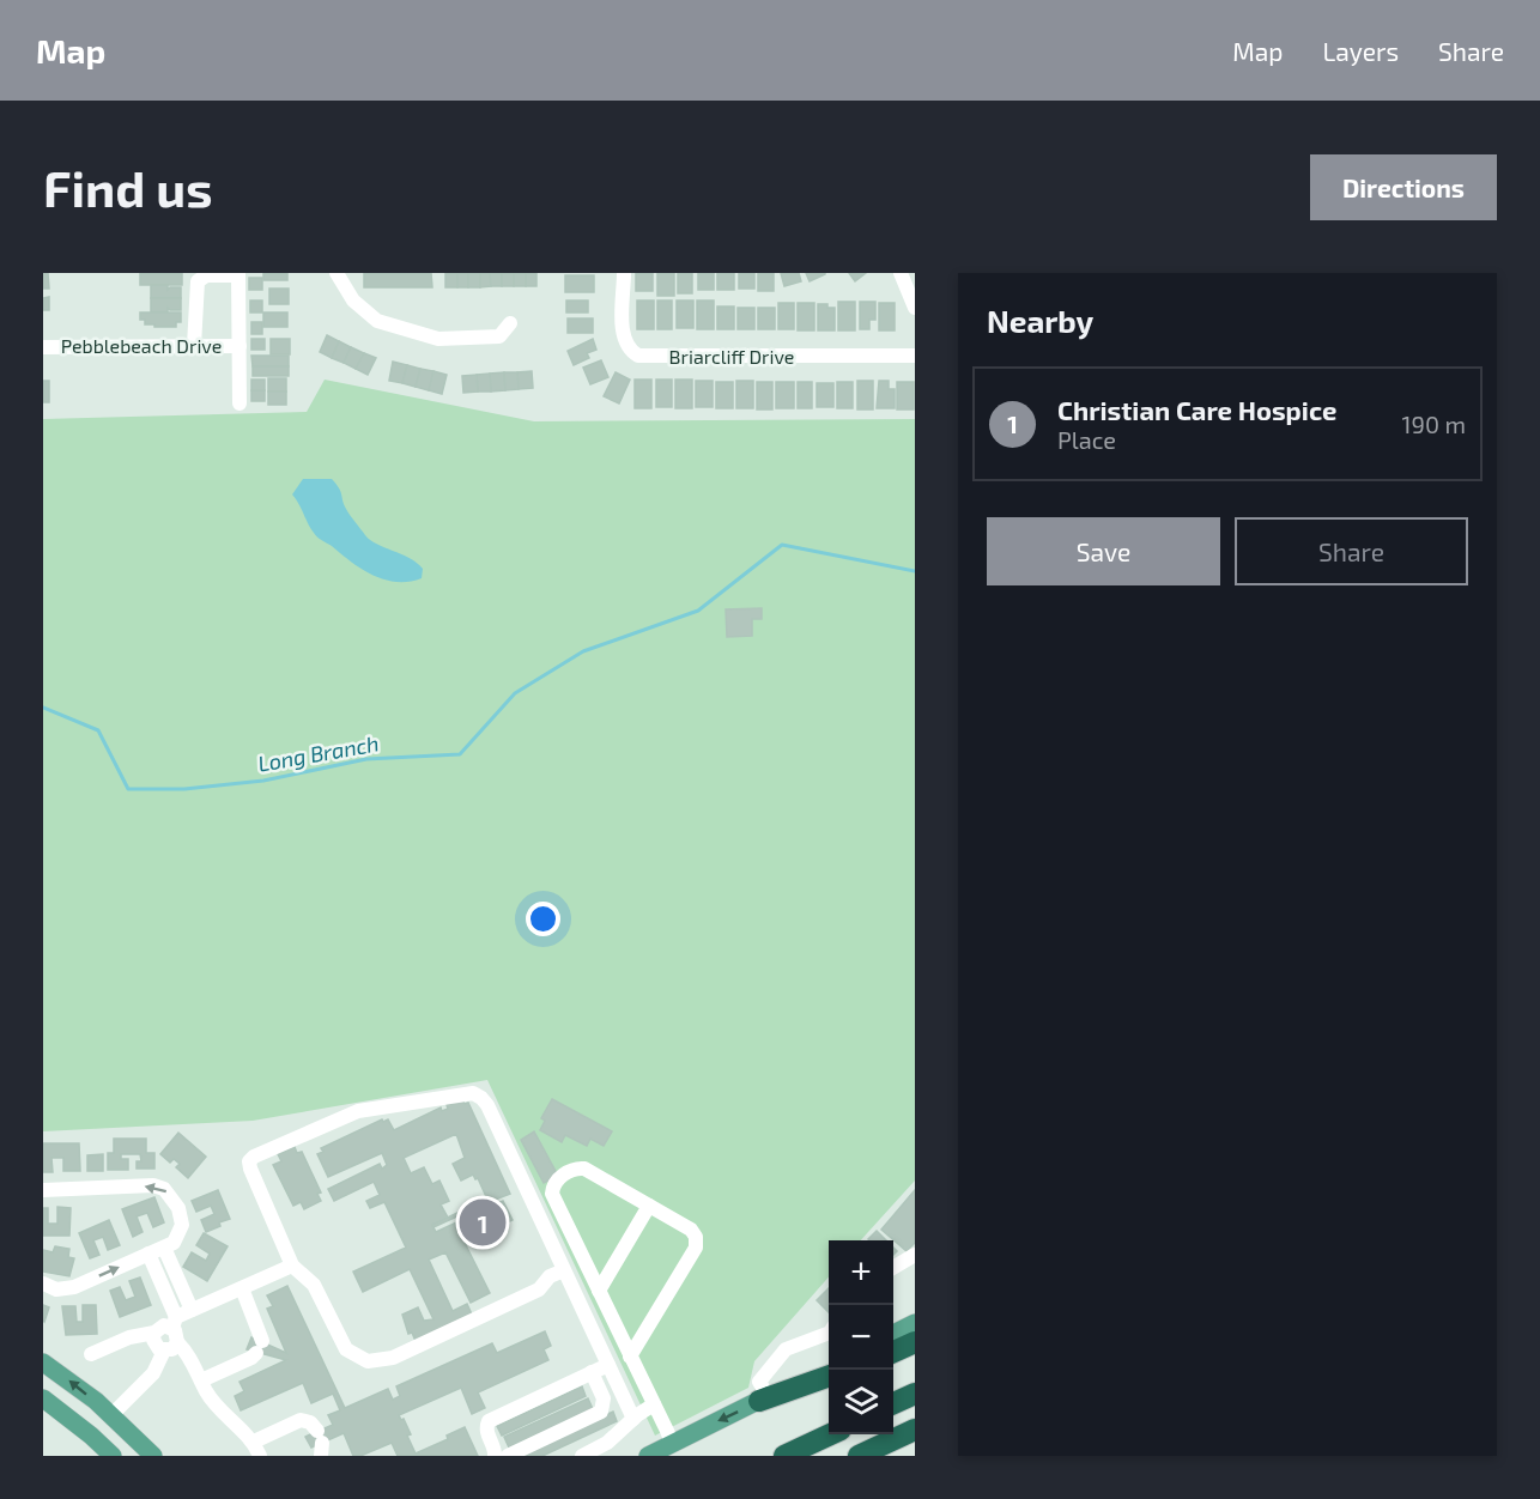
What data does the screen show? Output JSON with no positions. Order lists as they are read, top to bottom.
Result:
{
  "streets": {
    "street": ["Pebblebeach Drive", "Briarcliff Drive"]
  },
  "water": ["Long Branch"],
  "page": {
    "header": "Map",
    "nav": ["Map", "Layers", "Share"],
    "buttons": [
      "Directions",
      ["Save", "Share"]
    ],
    "title": "Find us",
    "heading": "Nearby",
    "list": [
      {
        "mark": "1",
        "name": "Christian Care Hospice",
        "note": "Place",
        "value": "190 m"
      }
    ],
    "pins": "1",
    "map_buttons": ["+", "−"]
  }
}
